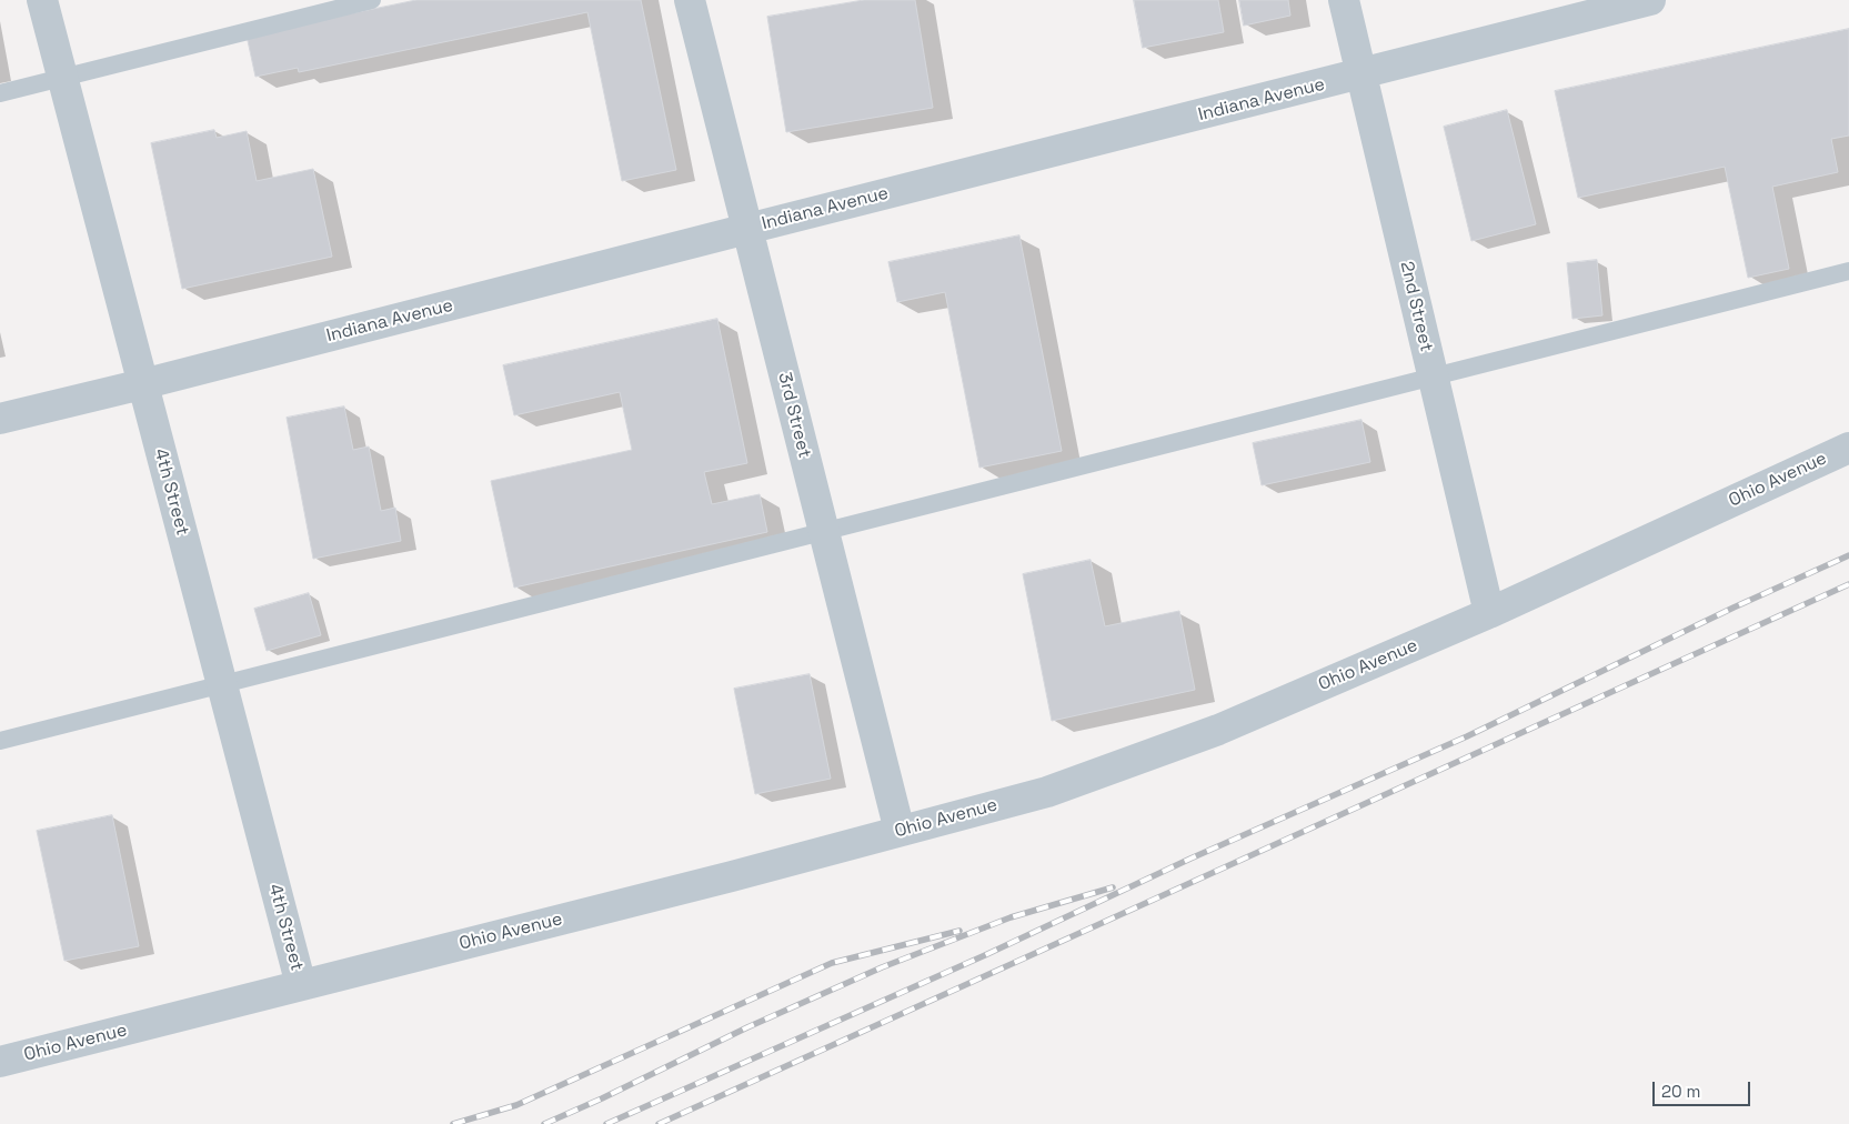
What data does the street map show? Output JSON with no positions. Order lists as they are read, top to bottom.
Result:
{
  "streets": {
    "street": [
      "Indiana Avenue",
      "2nd Street",
      "3rd Street",
      "Ohio Avenue",
      "4th Street"
    ]
  },
  "crossings": [
    ["Indiana Avenue", "2nd Street"],
    ["Indiana Avenue", "3rd Street"],
    ["Indiana Avenue", "4th Street"],
    ["2nd Street", "Ohio Avenue"],
    ["3rd Street", "Ohio Avenue"],
    ["Ohio Avenue", "4th Street"]
  ],
  "scale_bar": "20 m"
}
